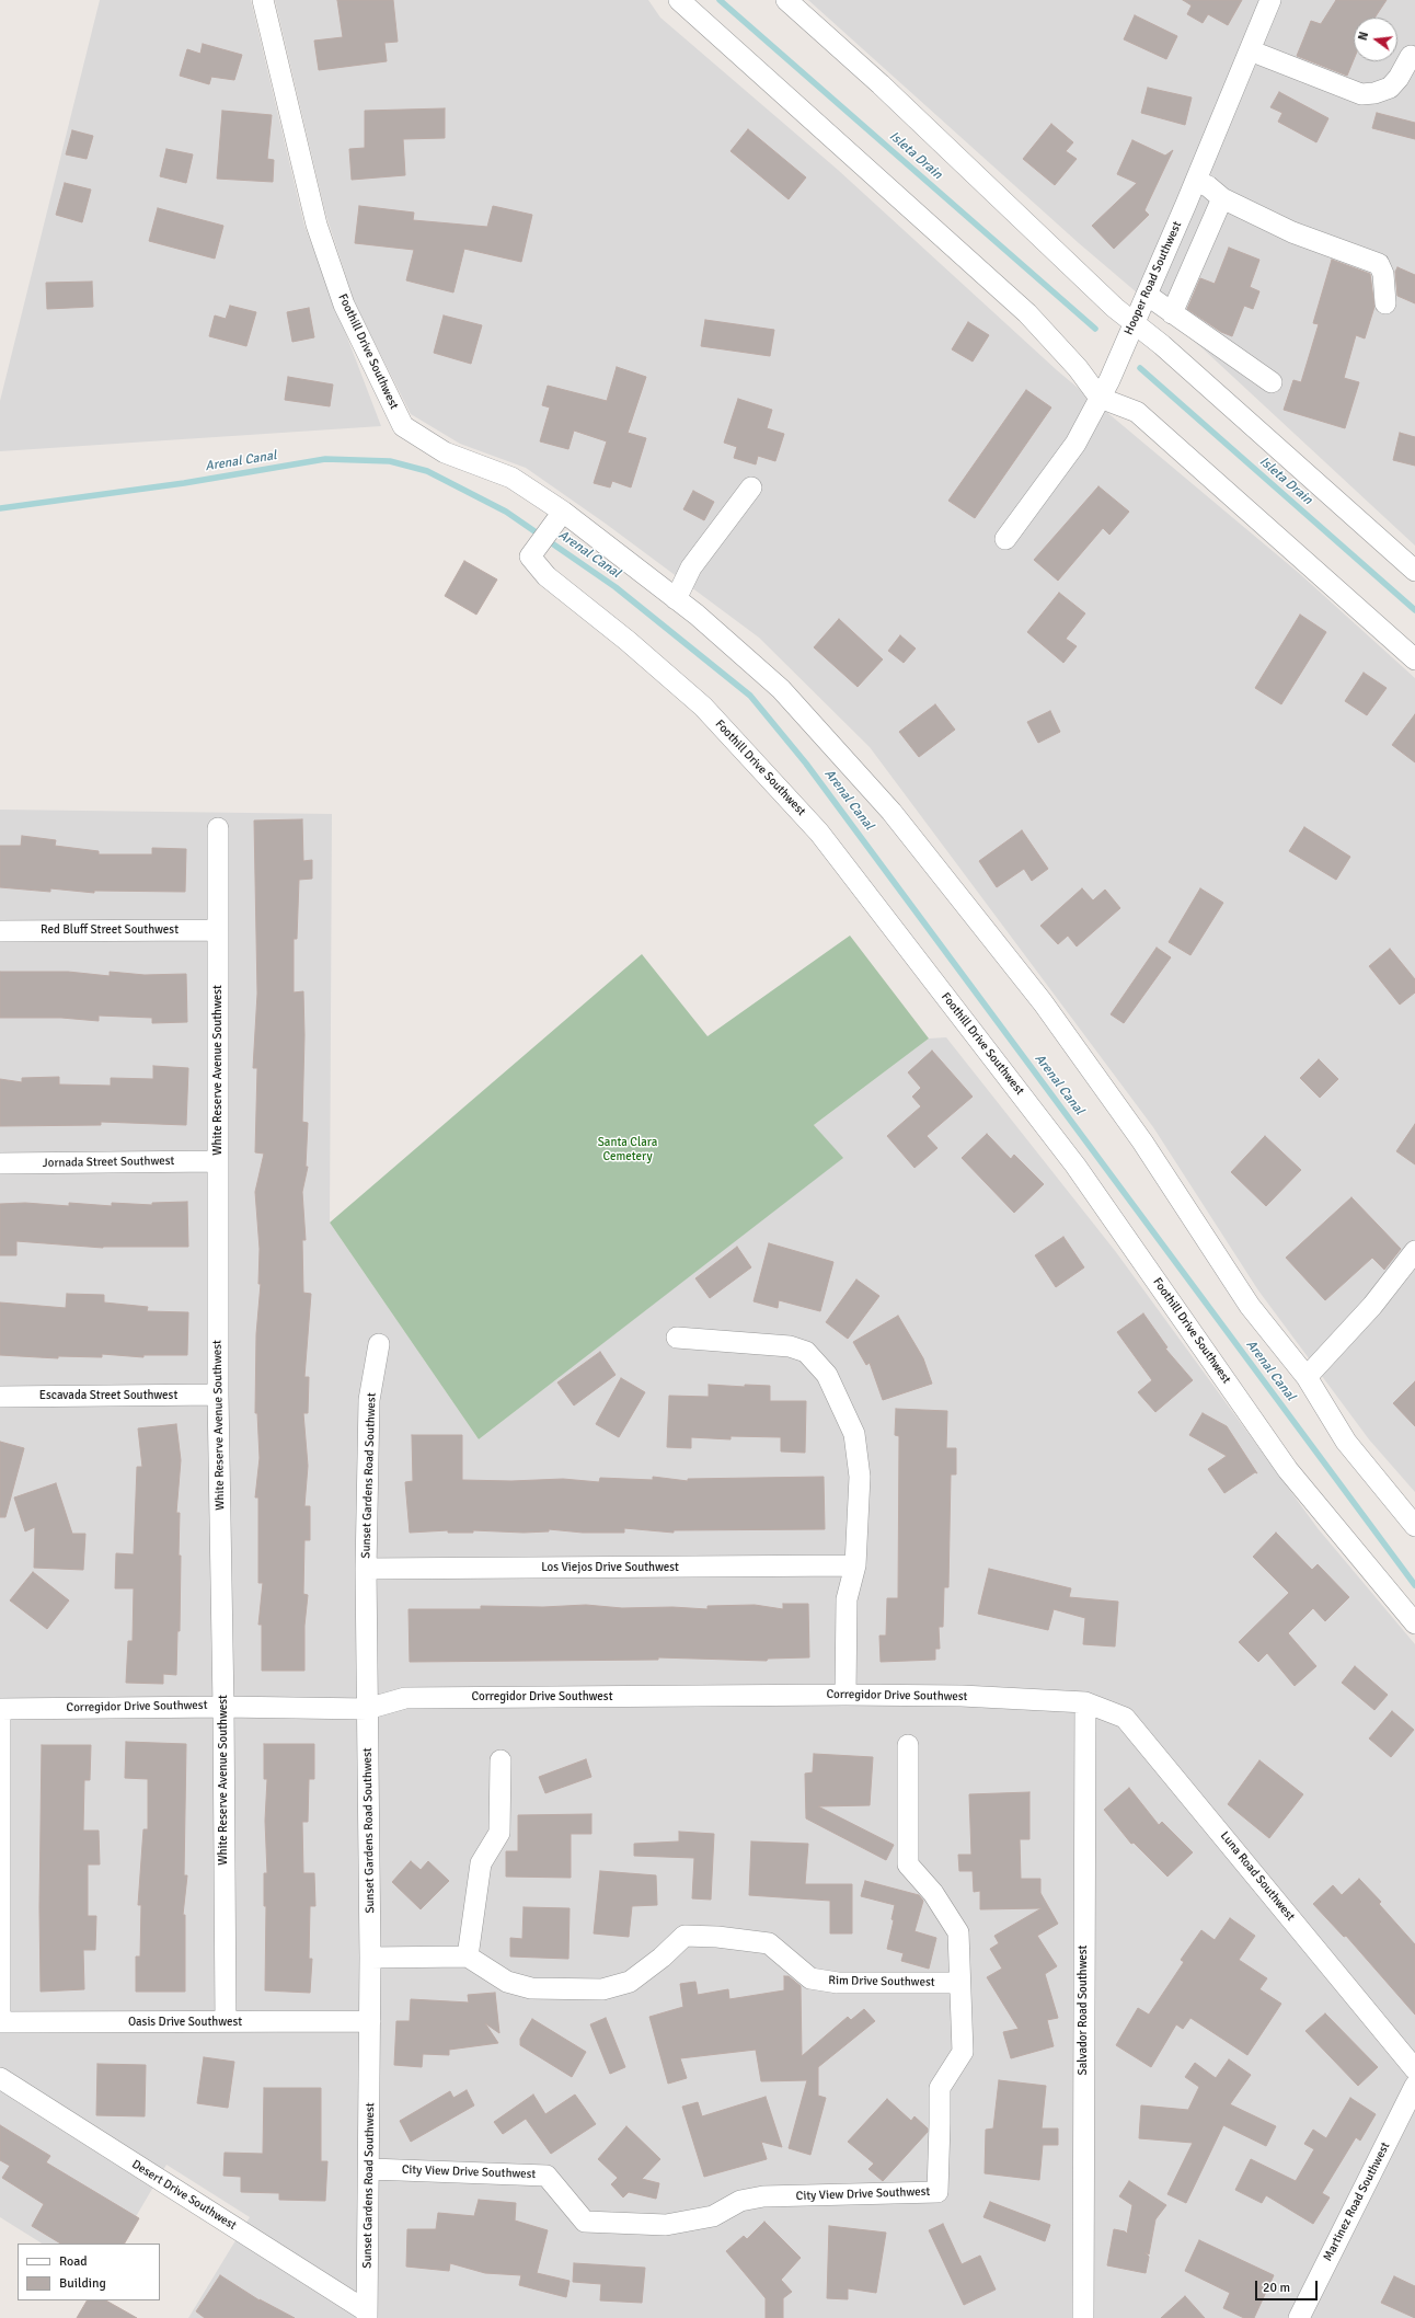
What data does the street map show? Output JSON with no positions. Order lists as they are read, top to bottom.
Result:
{
  "streets": {
    "street": [
      "Hooper Road Southwest",
      "Foothill Drive Southwest",
      "Red Bluff Street Southwest",
      "White Reserve Avenue Southwest",
      "Jornada Street Southwest",
      "Escavada Street Southwest",
      "Sunset Gardens Road Southwest",
      "Los Viejos Drive Southwest",
      "Corregidor Drive Southwest",
      "Luna Road Southwest",
      "Rim Drive Southwest",
      "Salvador Road Southwest",
      "Oasis Drive Southwest",
      "City View Drive Southwest",
      "Desert Drive Southwest",
      "Martinez Road Southwest"
    ]
  },
  "crossings": [
    ["Red Bluff Street Southwest", "White Reserve Avenue Southwest"],
    ["White Reserve Avenue Southwest", "Jornada Street Southwest"],
    ["White Reserve Avenue Southwest", "Escavada Street Southwest"],
    ["White Reserve Avenue Southwest", "Corregidor Drive Southwest"],
    ["White Reserve Avenue Southwest", "Oasis Drive Southwest"],
    ["Sunset Gardens Road Southwest", "Los Viejos Drive Southwest"],
    ["Sunset Gardens Road Southwest", "Corregidor Drive Southwest"],
    ["Sunset Gardens Road Southwest", "Oasis Drive Southwest"],
    ["Sunset Gardens Road Southwest", "City View Drive Southwest"],
    ["Sunset Gardens Road Southwest", "Desert Drive Southwest"],
    ["Corregidor Drive Southwest", "Luna Road Southwest"],
    ["Corregidor Drive Southwest", "Salvador Road Southwest"],
    ["Luna Road Southwest", "Salvador Road Southwest"],
    ["Rim Drive Southwest", "City View Drive Southwest"]
  ],
  "water": ["Isleta Drain", "Arenal Canal"],
  "parks": ["Santa Clara Cemetery"],
  "legend": ["Road", "Building"],
  "scale_bar": "20 m",
  "north": "left"
}
